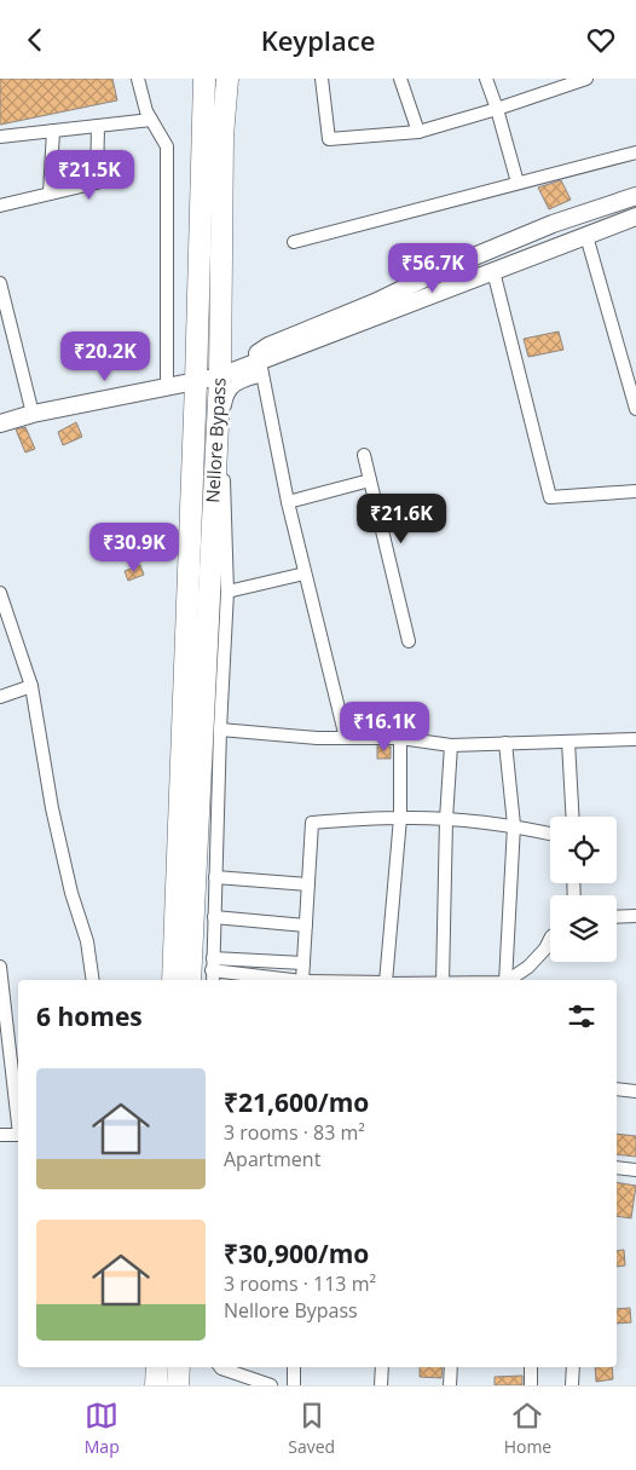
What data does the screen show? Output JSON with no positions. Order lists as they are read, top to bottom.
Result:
{
  "streets": {
    "highway": ["Nellore Bypass"]
  },
  "page": {
    "header": "Keyplace",
    "price": [
      "₹21.5K",
      "₹56.7K",
      "₹20.2K",
      "₹21.6K",
      "₹30.9K",
      "₹16.1K"
    ],
    "heading": "6 homes",
    "list": [
      {
        "name": "₹21,600/mo",
        "note": "3 rooms · 83 m² · Apartment"
      },
      {
        "name": "₹30,900/mo",
        "note": "3 rooms · 113 m² · Nellore Bypass"
      }
    ],
    "tabs": ["Map", "Saved", "Home"]
  }
}
